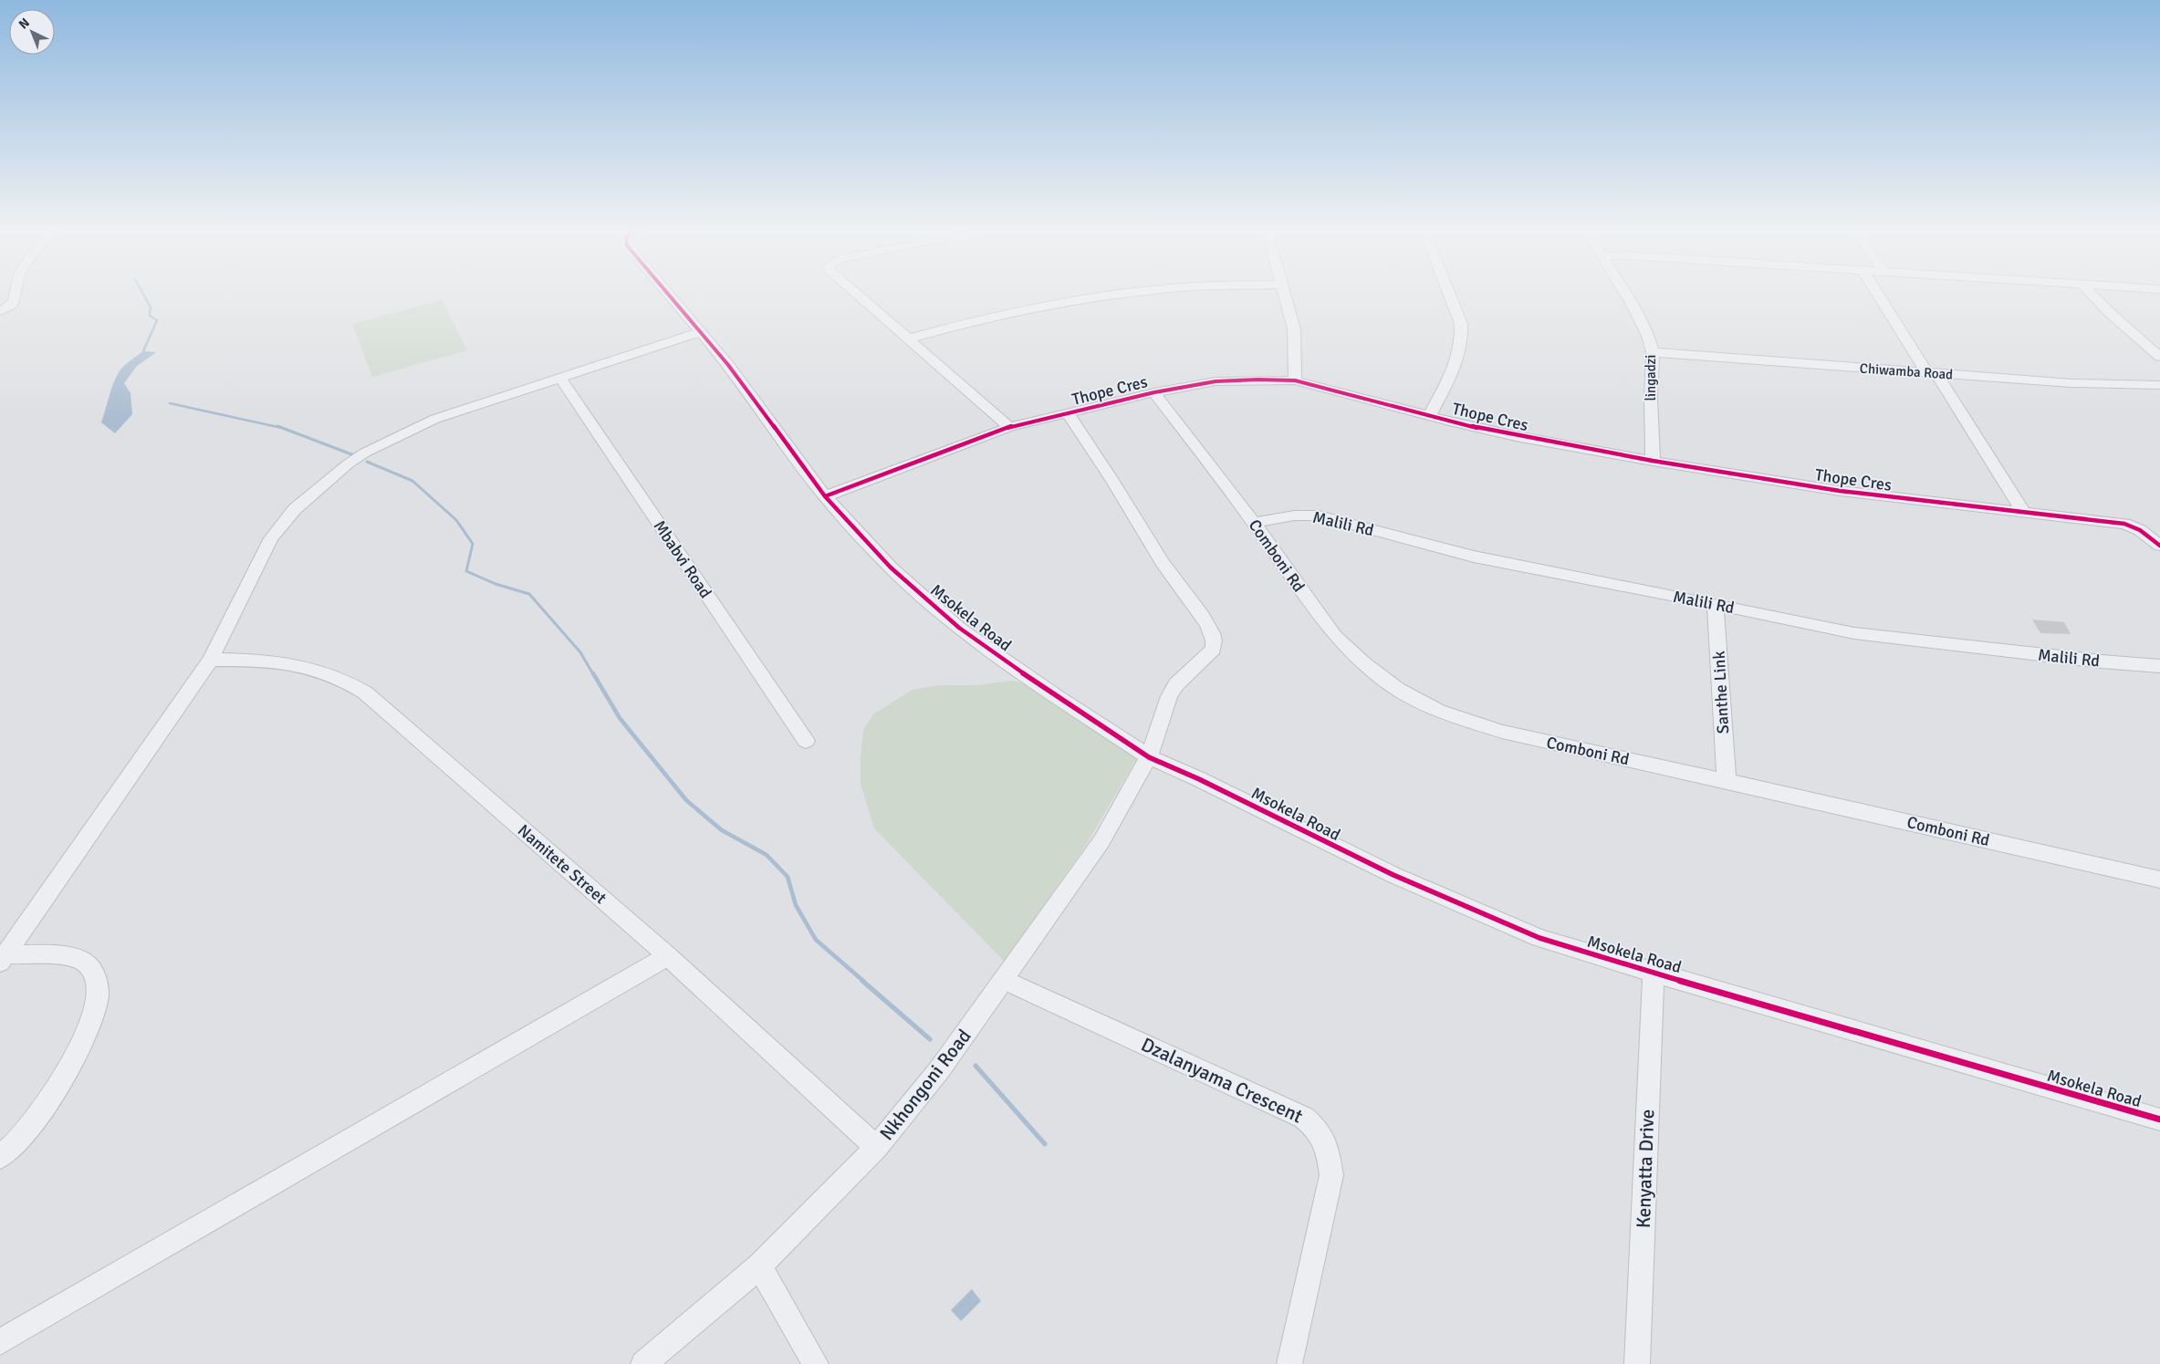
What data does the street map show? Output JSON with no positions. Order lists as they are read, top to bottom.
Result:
{
  "streets": {
    "street": [
      "Chiwamba Road",
      "lingadzi",
      "Thope Cres",
      "Malili Rd",
      "Comboni Rd",
      "Mbabvi Road",
      "Msokela Road",
      "Santhe Link",
      "Namitete Street",
      "Dzalanyama Crescent",
      "Nkhongoni Road",
      "Kenyatta Drive"
    ]
  },
  "crossings": [
    ["Chiwamba Road", "lingadzi"],
    ["lingadzi", "Thope Cres"],
    ["Thope Cres", "Comboni Rd"],
    ["Thope Cres", "Msokela Road"],
    ["Thope Cres", "Nkhongoni Road"],
    ["Malili Rd", "Comboni Rd"],
    ["Malili Rd", "Santhe Link"],
    ["Comboni Rd", "Santhe Link"],
    ["Msokela Road", "Nkhongoni Road"],
    ["Msokela Road", "Kenyatta Drive"],
    ["Namitete Street", "Nkhongoni Road"],
    ["Dzalanyama Crescent", "Nkhongoni Road"]
  ],
  "north": "top left"
}
